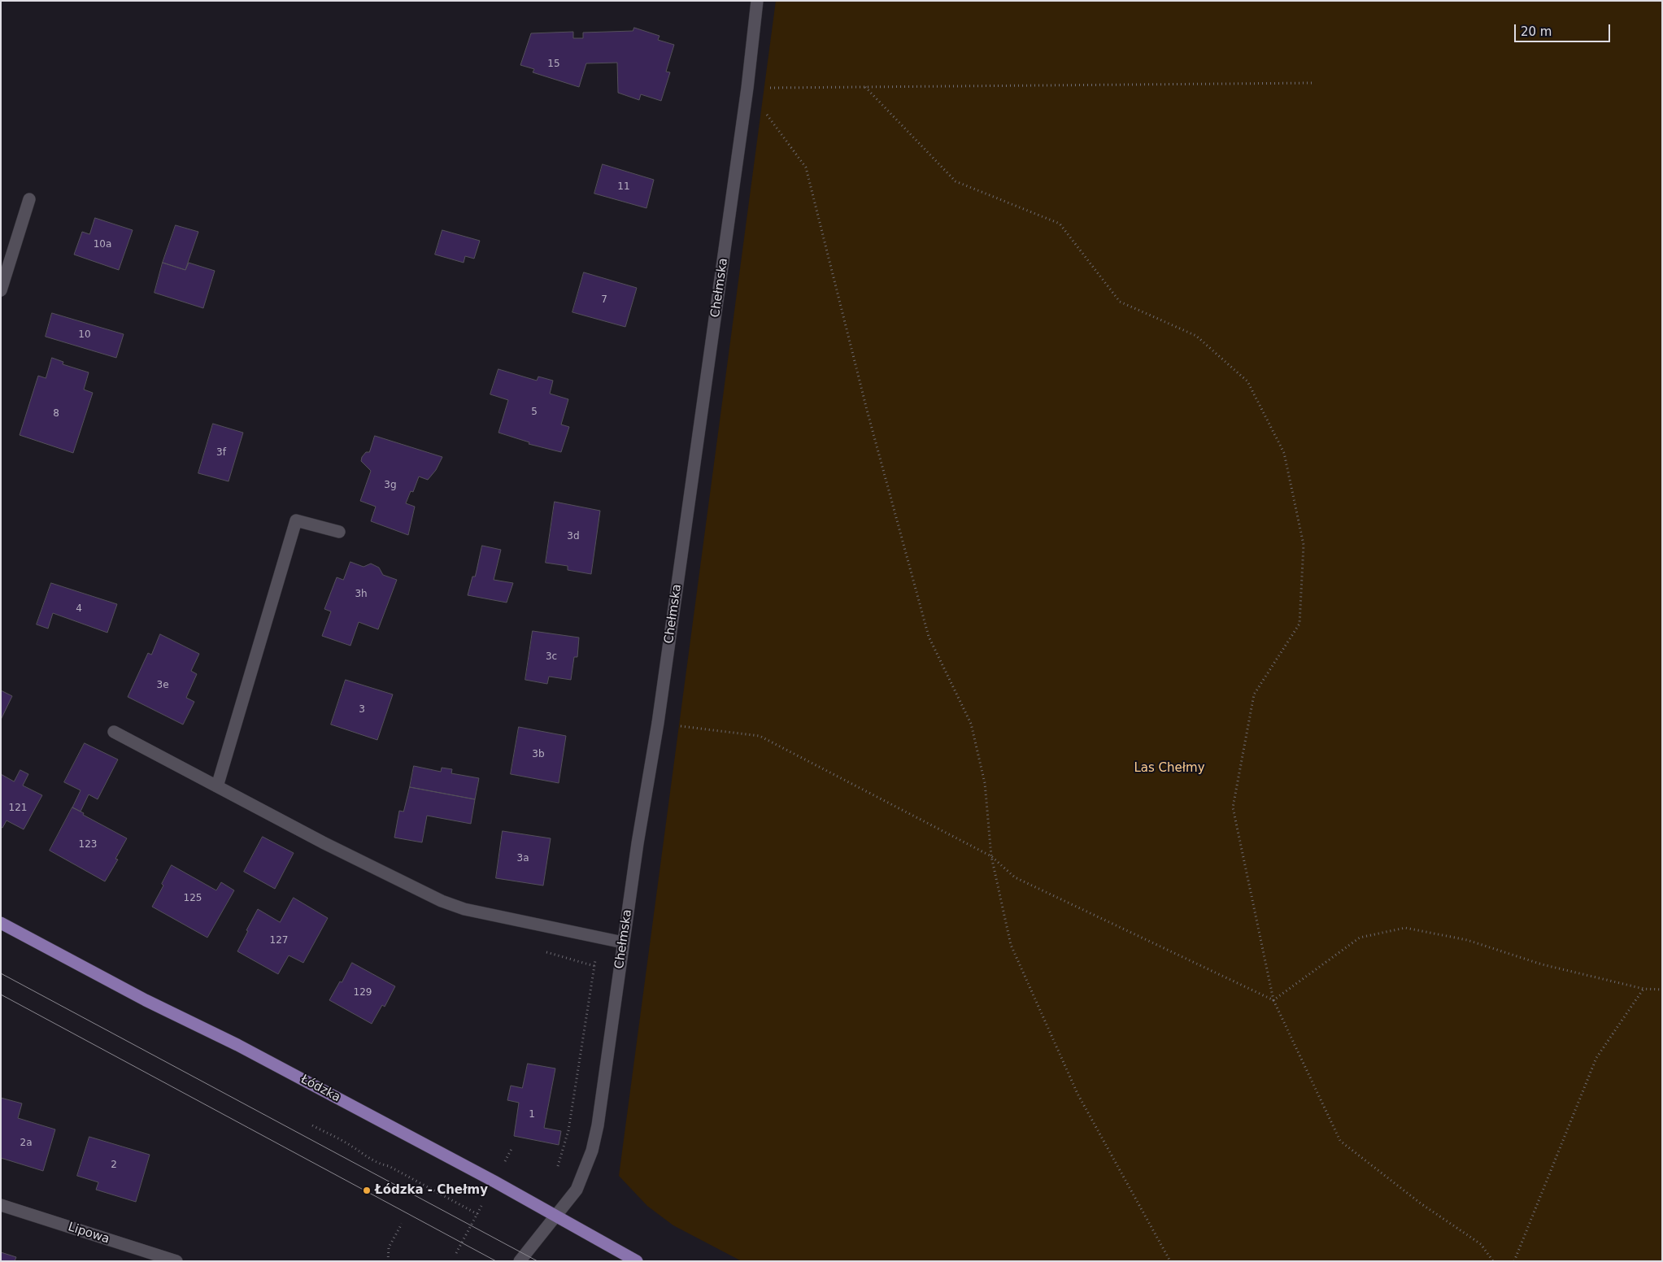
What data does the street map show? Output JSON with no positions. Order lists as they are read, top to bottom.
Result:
{
  "streets": {
    "main road": ["Łódzka"],
    "street": ["Chełmska", "Lipowa"]
  },
  "crossings": [
    ["Chełmska", "Łódzka"]
  ],
  "parks": ["Las Chełmy"],
  "places": ["Łódzka - Chełmy"],
  "house_numbers": [
    "15",
    "11",
    "10a",
    "7",
    "10",
    "5",
    "8",
    "3f",
    "3g",
    "3d",
    "3h",
    "4",
    "3c",
    "3e",
    "3",
    "3b",
    "121",
    "123",
    "3a",
    "125",
    "127",
    "129",
    "1",
    "2a",
    "2"
  ],
  "scale_bar": "20 m"
}
